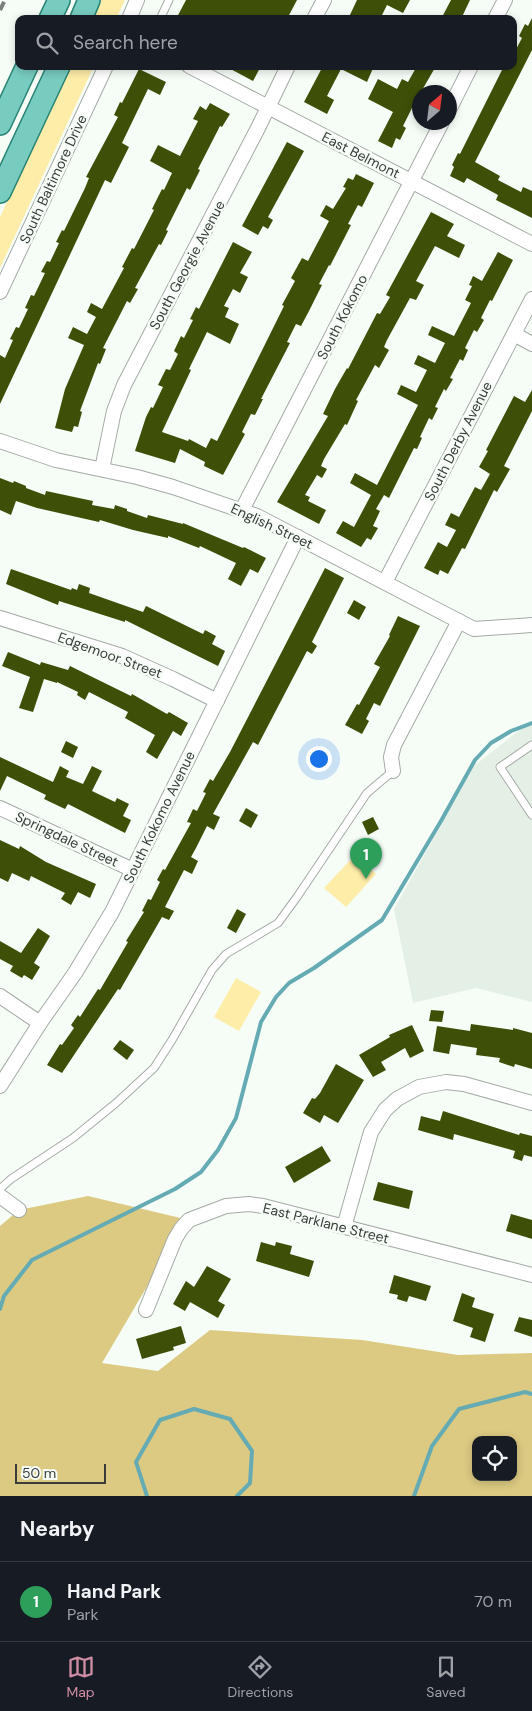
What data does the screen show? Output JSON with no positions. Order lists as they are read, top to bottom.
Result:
{
  "streets": {
    "street": [
      "East Belmont",
      "South Baltimore Drive",
      "South Georgie Avenue",
      "South Kokomo",
      "South Derby Avenue",
      "English Street",
      "Edgemoor Street",
      "South Kokomo Avenue",
      "Springdale Street",
      "East Parklane Street"
    ]
  },
  "crossings": [
    ["East Belmont", "South Georgie Avenue"],
    ["East Belmont", "South Kokomo"],
    ["South Georgie Avenue", "English Street"],
    ["South Kokomo", "English Street"],
    ["South Derby Avenue", "English Street"],
    ["English Street", "South Kokomo Avenue"],
    ["Edgemoor Street", "South Kokomo Avenue"],
    ["South Kokomo Avenue", "Springdale Street"]
  ],
  "scale_bar": "50 m",
  "north": "top right",
  "page": {
    "search": "Search here",
    "pins": "1",
    "scale": "50 m",
    "heading": "Nearby",
    "list": [
      {
        "mark": "1",
        "name": "Hand Park",
        "note": "Park",
        "value": "70 m"
      }
    ],
    "nav": ["Map", "Directions", "Saved"]
  }
}
